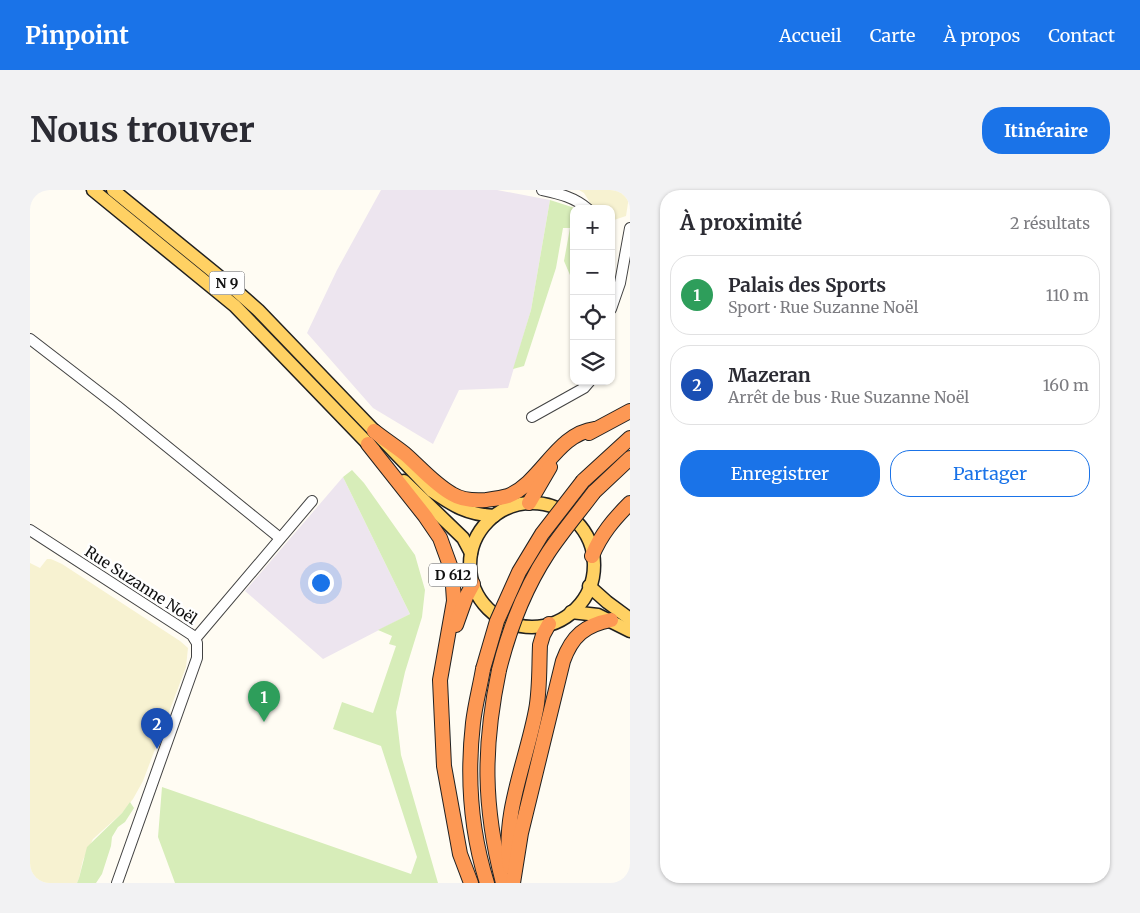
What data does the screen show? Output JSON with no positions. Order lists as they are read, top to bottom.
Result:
{
  "streets": {
    "highway": ["D 612"],
    "main road": ["N 9"],
    "street": ["Rue Suzanne Noël"]
  },
  "crossings": [
    ["N 9", "D 612"]
  ],
  "page": {
    "header": "Pinpoint",
    "nav": [
      "Accueil",
      "Carte",
      "À propos",
      "Contact"
    ],
    "buttons": [
      "Itinéraire",
      ["Enregistrer", "Partager"]
    ],
    "title": "Nous trouver",
    "heading": ["À proximité", "2 résultats"],
    "map_buttons": ["+", "−"],
    "list": [
      {
        "mark": "1",
        "name": "Palais des Sports",
        "note": "Sport · Rue Suzanne Noël",
        "value": "110 m"
      },
      {
        "mark": "2",
        "name": "Mazeran",
        "note": "Arrêt de bus · Rue Suzanne Noël",
        "value": "160 m"
      }
    ],
    "pins": ["1", "2"]
  }
}
